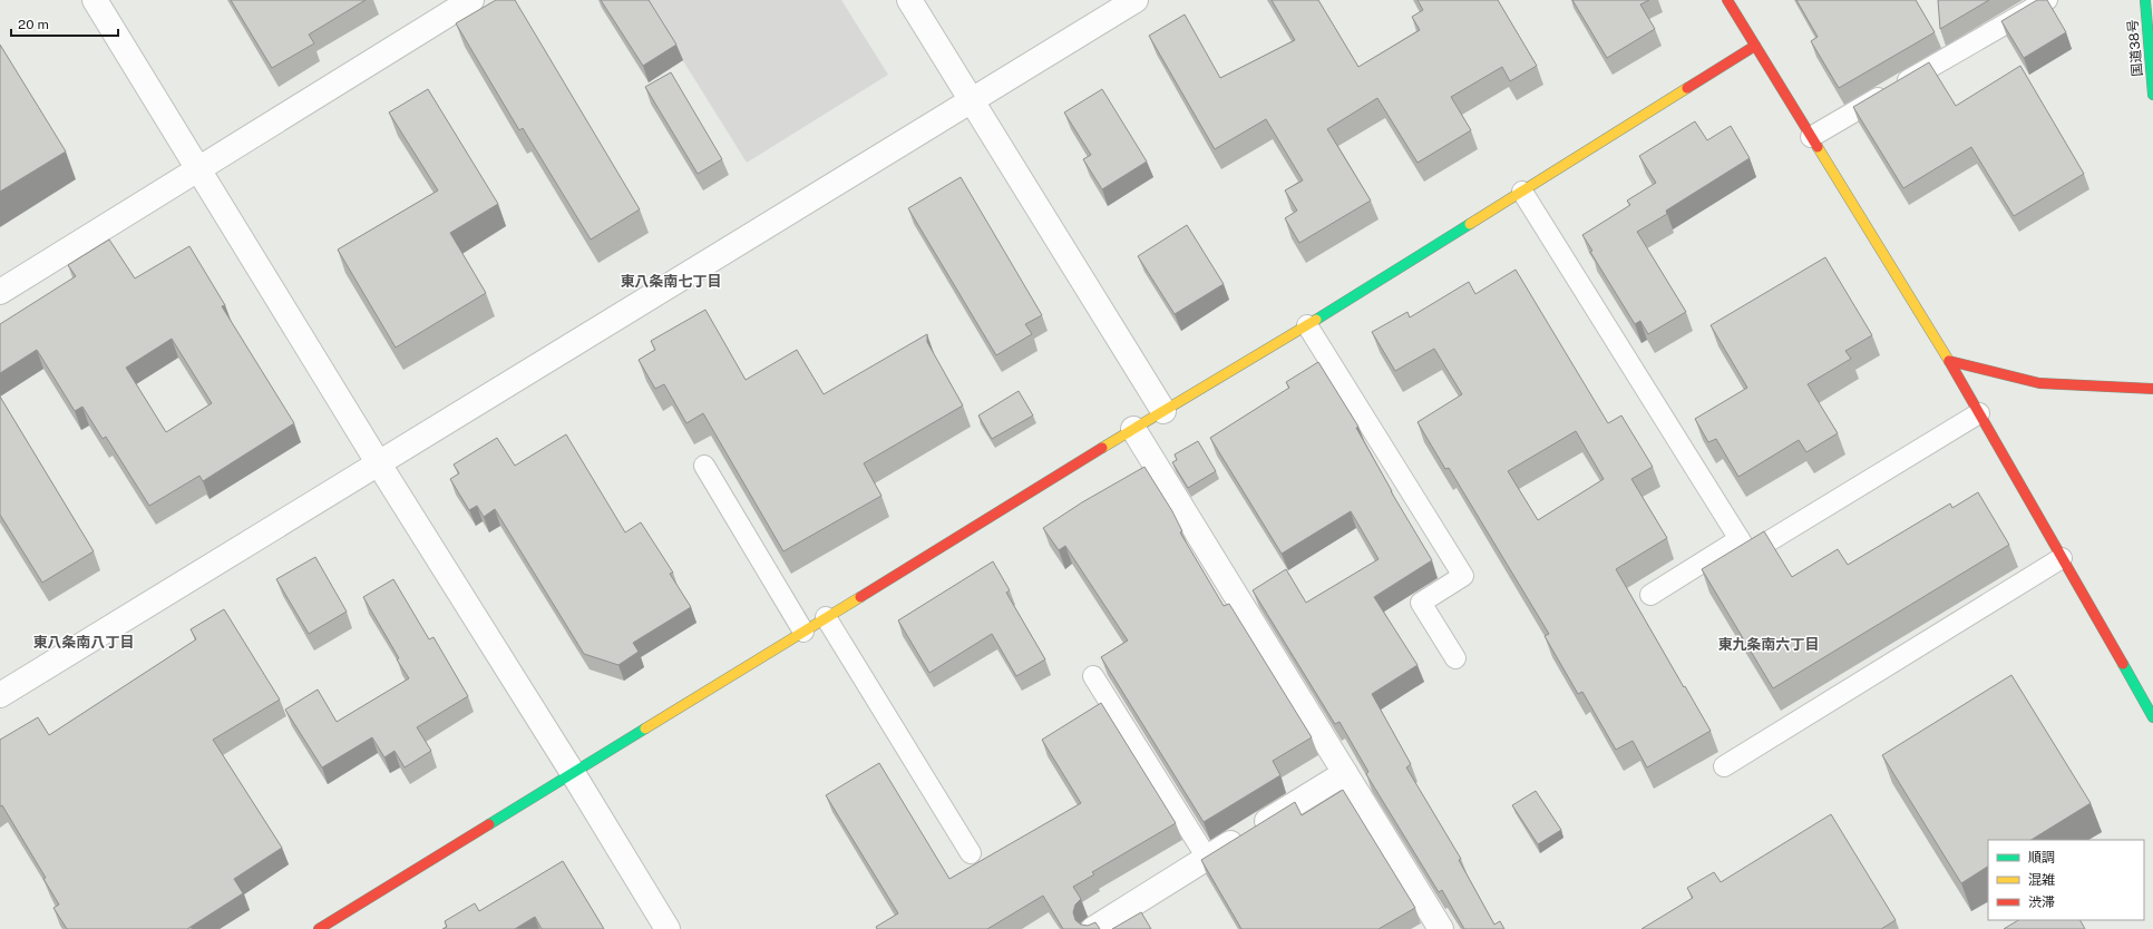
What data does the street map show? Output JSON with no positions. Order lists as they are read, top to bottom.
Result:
{
  "streets": {
    "main road": ["国道38号"]
  },
  "districts": ["東八条南七丁目", "東八条南八丁目", "東九条南六丁目"],
  "legend": ["順調", "混雑", "渋滞"],
  "scale_bar": "20 m"
}
